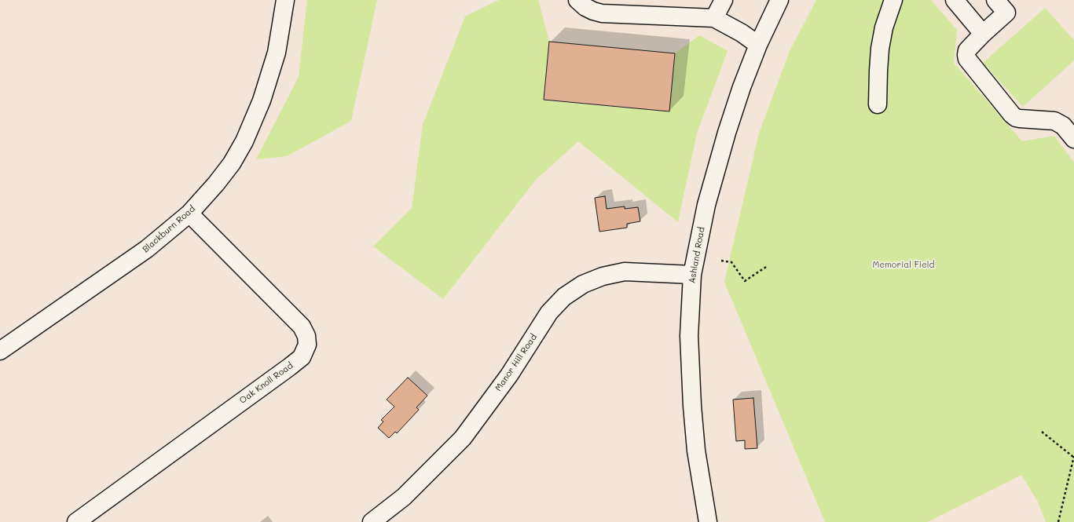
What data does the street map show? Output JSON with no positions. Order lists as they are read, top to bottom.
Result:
{
  "streets": {
    "street": [
      "Blackburn Road",
      "Ashland Road",
      "Manor Hill Road",
      "Oak Knoll Road"
    ]
  },
  "crossings": [
    ["Blackburn Road", "Oak Knoll Road"],
    ["Ashland Road", "Manor Hill Road"]
  ],
  "parks": ["Memorial Field"]
}
